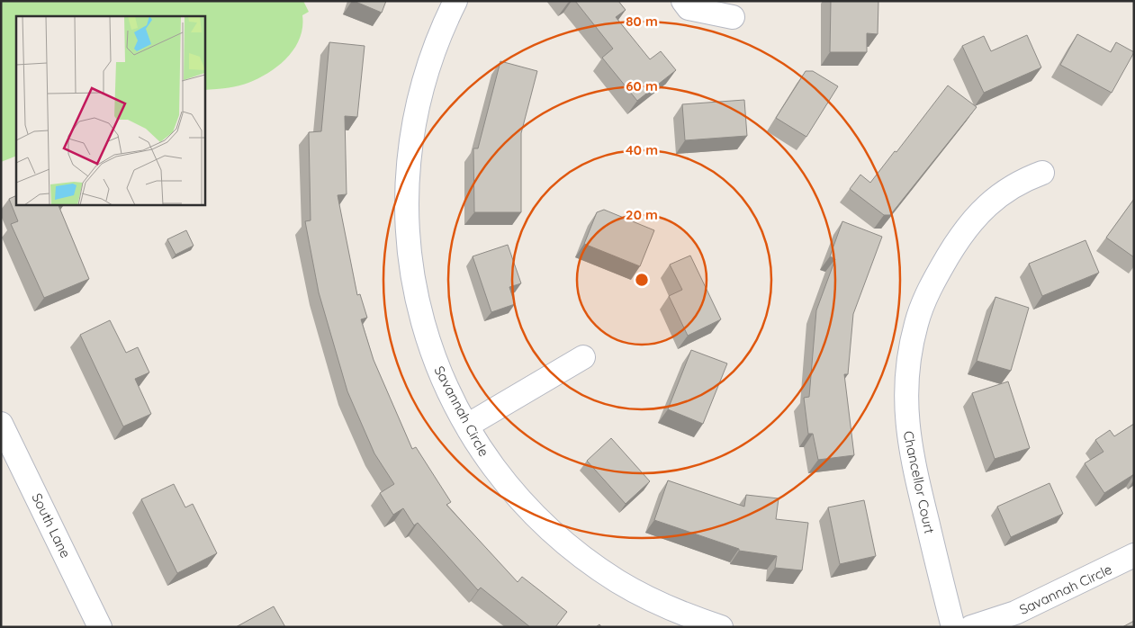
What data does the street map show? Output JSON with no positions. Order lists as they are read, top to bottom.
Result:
{
  "streets": {
    "street": ["Savannah Circle", "Chancellor Court", "South Lane"]
  },
  "rings": [
    "80 m",
    "60 m",
    "40 m",
    "20 m"
  ]
}
